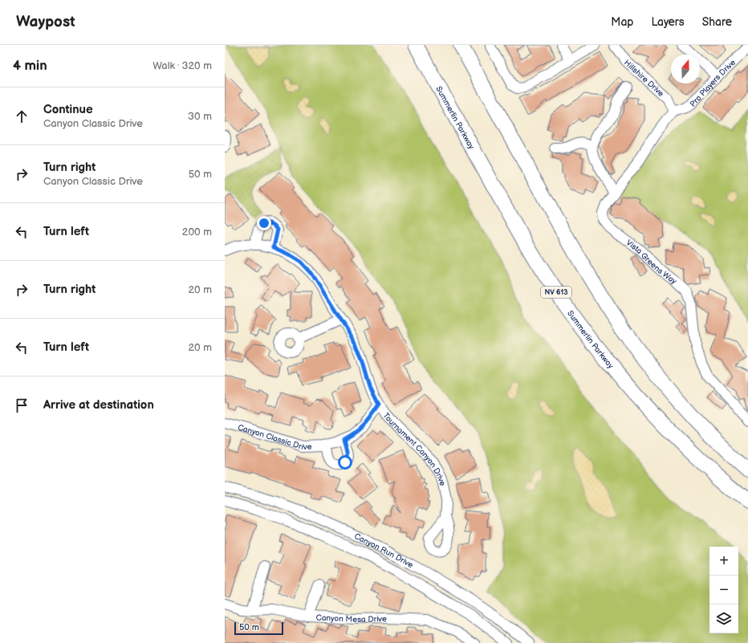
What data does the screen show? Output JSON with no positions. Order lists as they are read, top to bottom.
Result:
{
  "streets": {
    "highway": ["Summerlin Parkway", "NV 613"],
    "street": [
      "Hillshire Drive",
      "Pro Players Drive",
      "Vista Greens Way",
      "Canyon Classic Drive",
      "Tournament Canyon Drive",
      "Canyon Run Drive",
      "Canyon Mesa Drive"
    ]
  },
  "crossings": [
    ["Hillshire Drive", "Pro Players Drive"],
    ["Hillshire Drive", "Vista Greens Way"],
    ["Pro Players Drive", "Vista Greens Way"],
    ["Canyon Classic Drive", "Tournament Canyon Drive"]
  ],
  "scale_bar": "50 m",
  "north": "top",
  "page": {
    "header": "Waypost",
    "nav": ["Map", "Layers", "Share"],
    "heading": ["4 min", "Walk · 320 m"],
    "list": [
      ["Continue", "Canyon Classic Drive", "30 m"],
      ["Turn right", "Canyon Classic Drive", "50 m"],
      ["Turn left", "200 m"],
      ["Turn right", "20 m"],
      ["Turn left", "20 m"],
      "Arrive at destination"
    ],
    "map_buttons": ["+", "−"],
    "scale": "50 m"
  }
}
